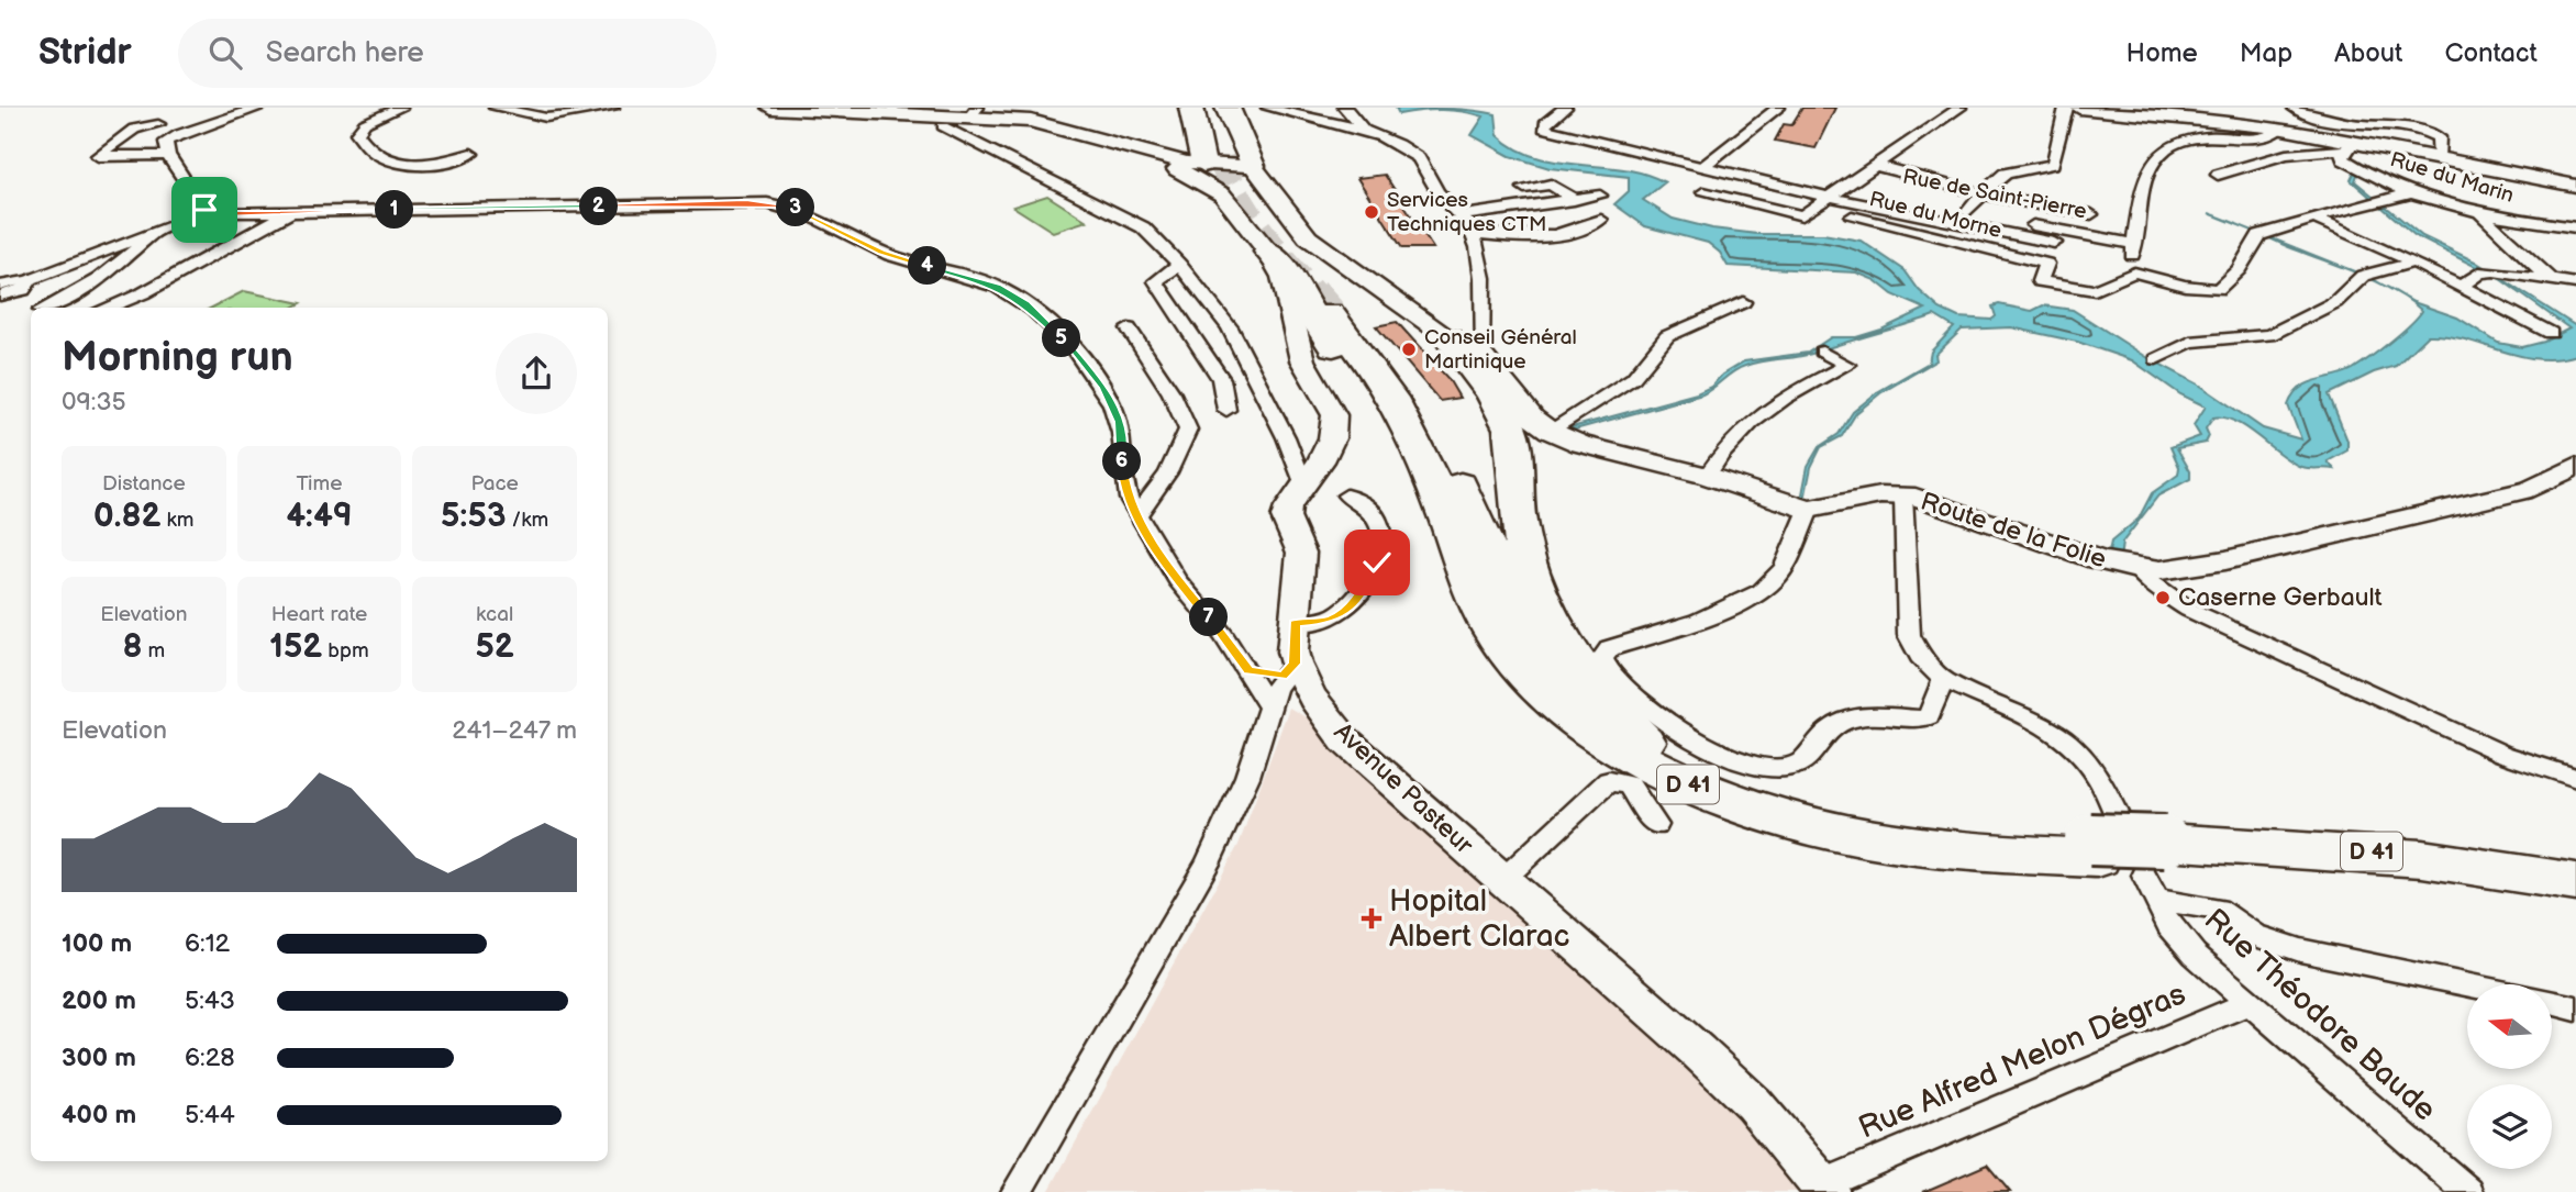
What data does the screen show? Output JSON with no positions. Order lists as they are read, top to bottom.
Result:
{
  "streets": {
    "highway": ["D 41"],
    "street": [
      "Rue du Marin",
      "Rue de Saint-Pierre",
      "Rue du Morne",
      "Route de la Folie",
      "Avenue Pasteur",
      "Rue Théodore Baude",
      "Rue Alfred Melon Dégras"
    ]
  },
  "crossings": [
    ["D 41", "Rue Théodore Baude"],
    ["Avenue Pasteur", "Rue Alfred Melon Dégras"],
    ["Rue Théodore Baude", "Rue Alfred Melon Dégras"]
  ],
  "places": {
    "other": ["Services Techniques CTM", "Conseil Général Martinique", "Caserne Gerbault"],
    "health": ["Hopital Albert Clarac"]
  },
  "north": "left",
  "page": {
    "header": "Stridr",
    "search": "Search here",
    "nav": [
      "Home",
      "Map",
      "About",
      "Contact"
    ],
    "pins": [
      "2",
      "3",
      "1",
      "4",
      "5",
      "6",
      "7"
    ],
    "heading": ["Morning run", "09:35"],
    "stats": [
      ["Distance", "0.82 km"],
      ["Time", "4:49"],
      ["Pace", "5:53 /km"],
      ["Elevation", "8 m"],
      ["Heart rate", "152 bpm"],
      ["kcal", "52"]
    ],
    "chart": ["Elevation", "241–247 m"],
    "list": [
      {
        "name": "100 m",
        "note": "6:12"
      },
      {
        "name": "200 m",
        "note": "5:43"
      },
      {
        "name": "300 m",
        "note": "6:28"
      },
      {
        "name": "400 m",
        "note": "5:44"
      }
    ]
  }
}
